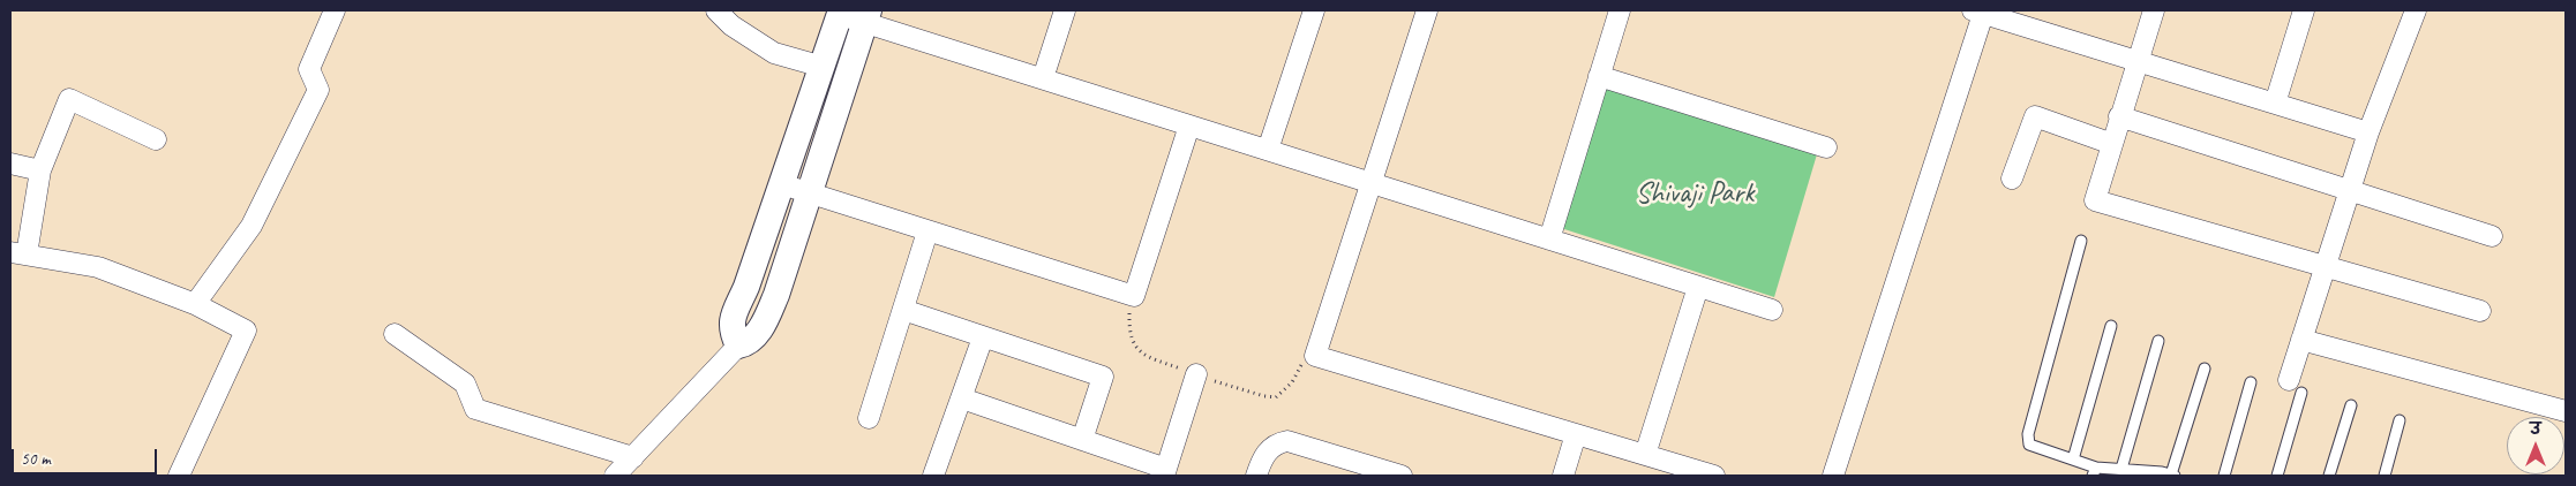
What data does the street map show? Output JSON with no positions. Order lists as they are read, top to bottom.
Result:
{
  "parks": ["Shivaji Park"],
  "scale_bar": "50 m",
  "north": "top"
}
